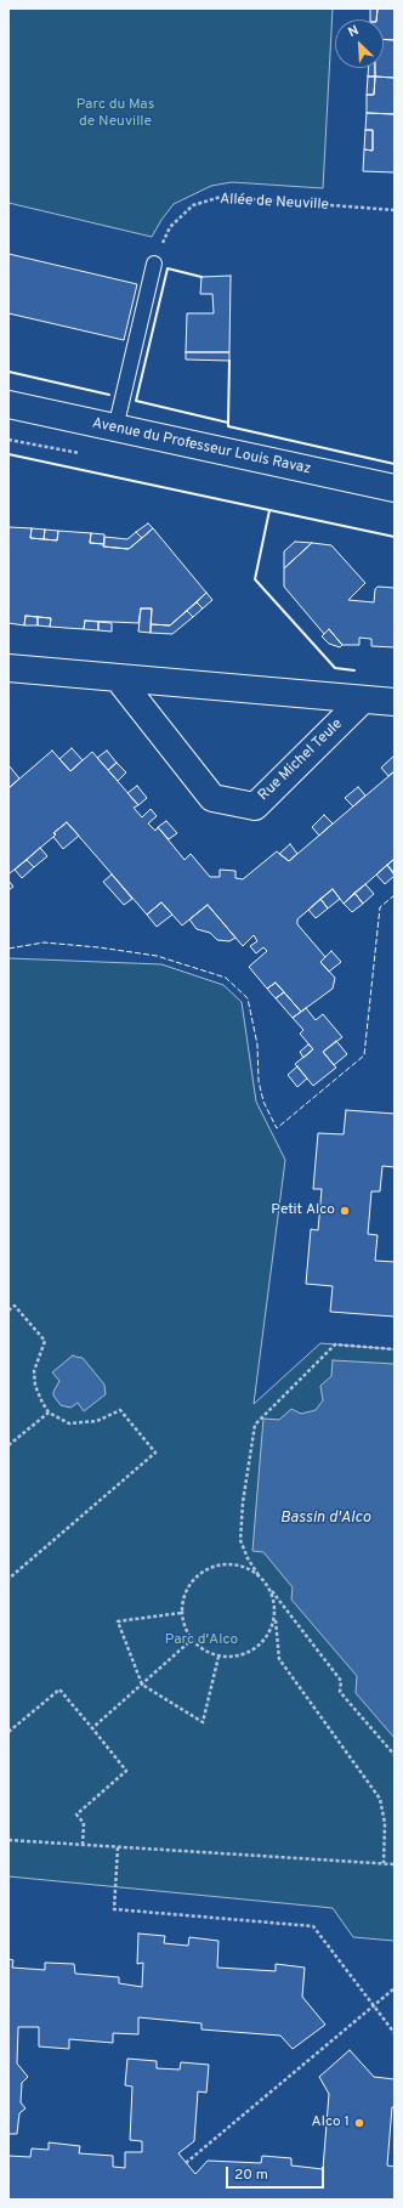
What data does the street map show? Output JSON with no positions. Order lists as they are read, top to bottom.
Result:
{
  "streets": {
    "street": ["Avenue du Professeur Louis Ravaz", "Rue Michel Teule"],
    "path": ["Allée de Neuville"]
  },
  "water": ["Bassin d'Alco"],
  "parks": ["Parc du Mas de Neuville", "Parc d'Alco"],
  "places": ["Petit Alco", "Alco 1"],
  "scale_bar": "20 m",
  "north": "top left"
}
